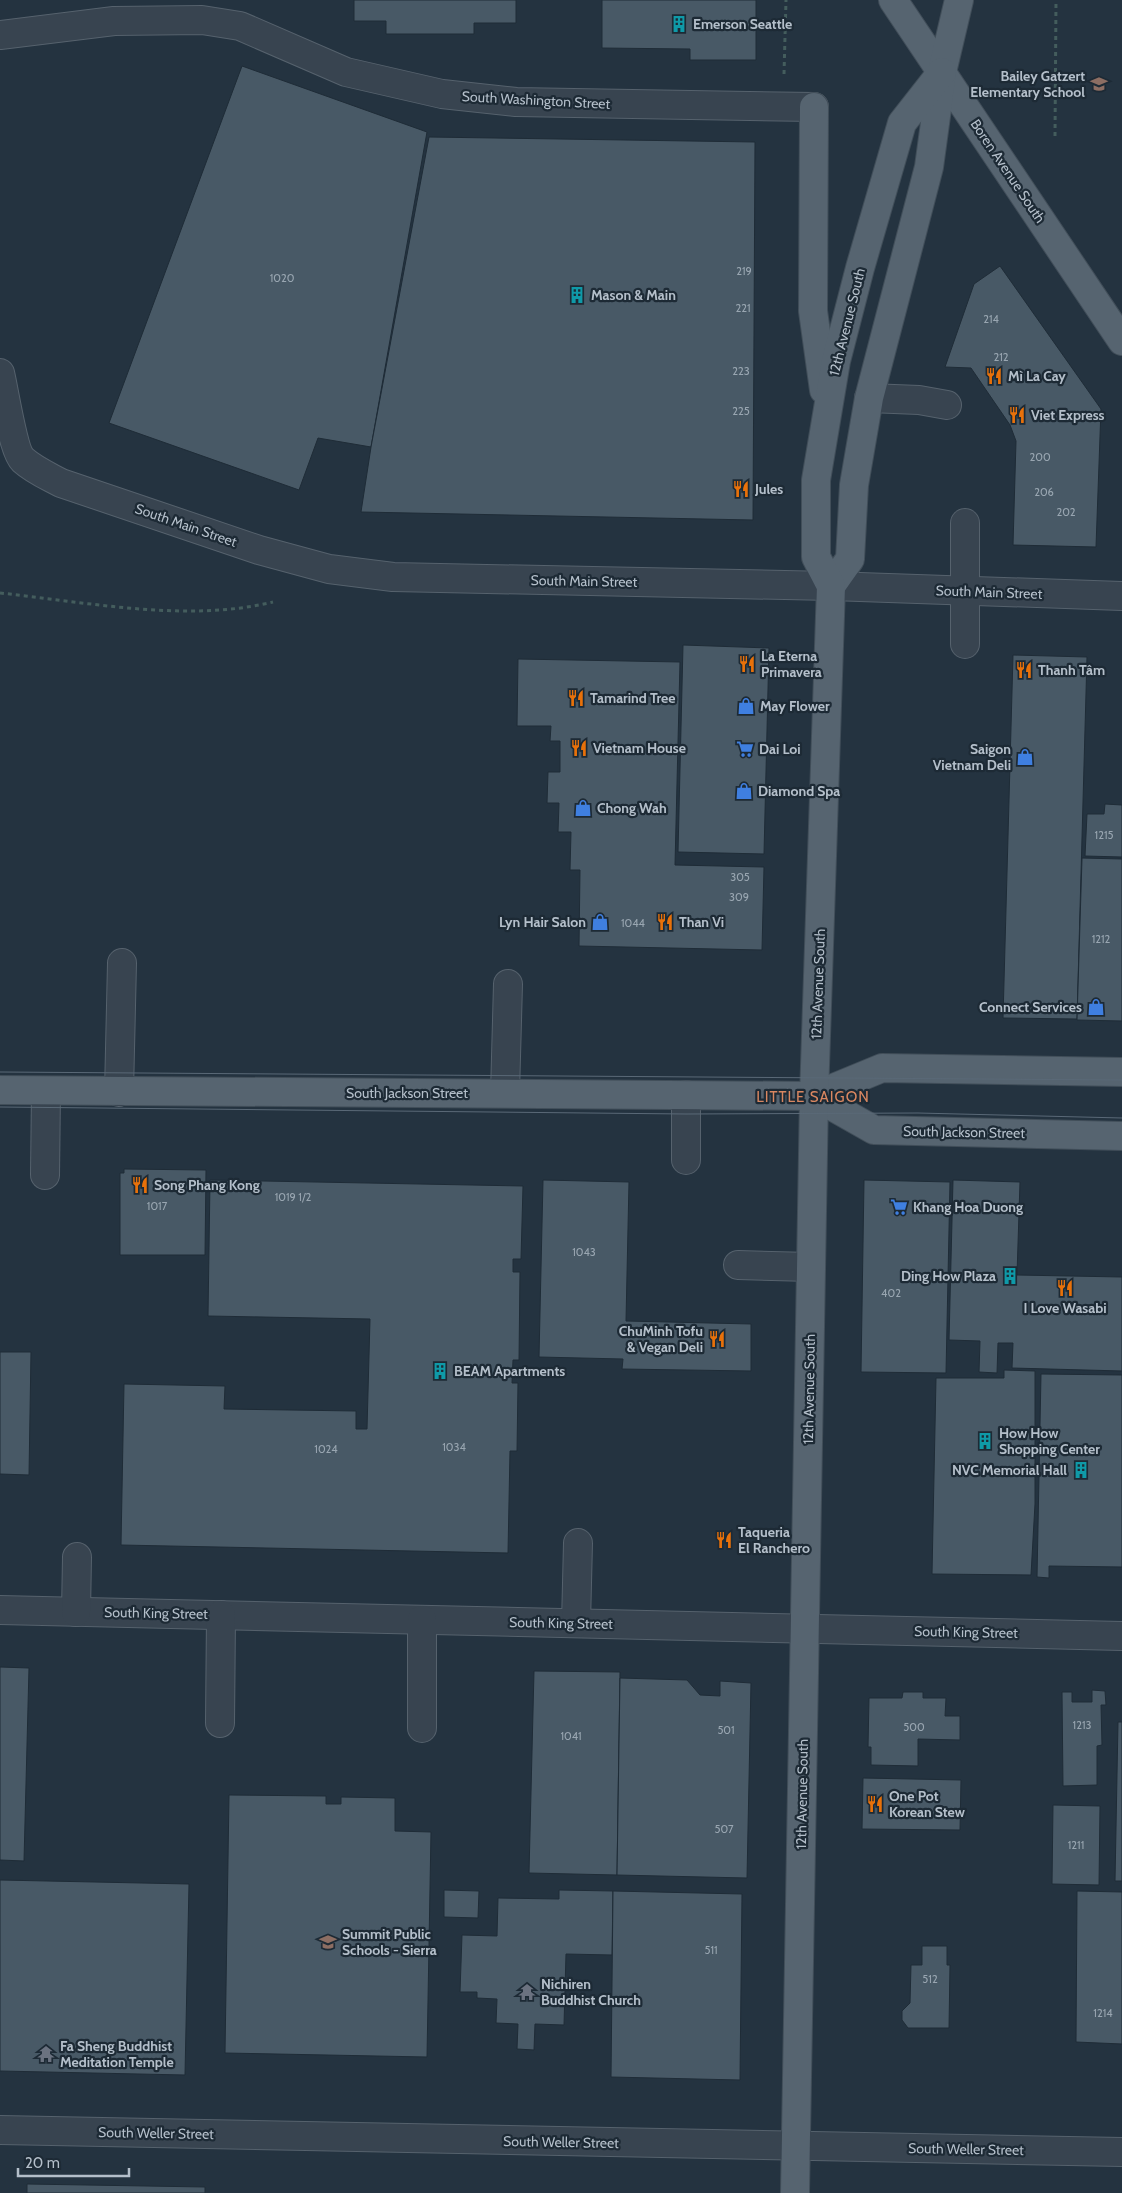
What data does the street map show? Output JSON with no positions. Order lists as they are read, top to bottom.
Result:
{
  "streets": {
    "main road": ["Boren Avenue South", "12th Avenue South", "South Jackson Street"],
    "street": [
      "South Washington Street",
      "South Main Street",
      "South King Street",
      "South Weller Street"
    ]
  },
  "crossings": [
    ["Boren Avenue South", "12th Avenue South"],
    ["12th Avenue South", "South Main Street"],
    ["12th Avenue South", "South Jackson Street"],
    ["12th Avenue South", "South King Street"],
    ["12th Avenue South", "South Weller Street"]
  ],
  "districts": ["LITTLE SAIGON"],
  "places": {
    "building": [
      "Emerson Seattle",
      "Mason & Main",
      "Ding How Plaza",
      "BEAM Apartments",
      "How How Shopping Center",
      "NVC Memorial Hall"
    ],
    "school or university": ["Bailey Gatzert Elementary School", "Summit Public Schools - Sierra"],
    "restaurant": [
      "Mì La Cay",
      "Viet Express",
      "Jules",
      "La Eterna Primavera",
      "Thanh Tâm",
      "Tamarind Tree",
      "Vietnam House",
      "Than Vi",
      "Song Phang Kong",
      "I Love Wasabi",
      "ChuMinh Tofu & Vegan Deli",
      "Taqueria El Ranchero",
      "One Pot Korean Stew"
    ],
    "shop": [
      "May Flower",
      "Saigon Vietnam Deli",
      "Diamond Spa",
      "Chong Wah",
      "Lyn Hair Salon",
      "Connect Services"
    ],
    "supermarket": ["Dai Loi", "Khang Hoa Duong"],
    "temple": ["Nichiren Buddhist Church", "Fa Sheng Buddhist Meditation Temple"]
  },
  "house_numbers": [
    "219",
    "1020",
    "221",
    "214",
    "212",
    "223",
    "225",
    "200",
    "206",
    "202",
    "1215",
    "305",
    "309",
    "1044",
    "1212",
    "1019 1/2",
    "1017",
    "1043",
    "402",
    "1034",
    "1024",
    "1213",
    "500",
    "501",
    "1041",
    "507",
    "1211",
    "511",
    "512",
    "1214"
  ],
  "scale_bar": "20 m"
}
